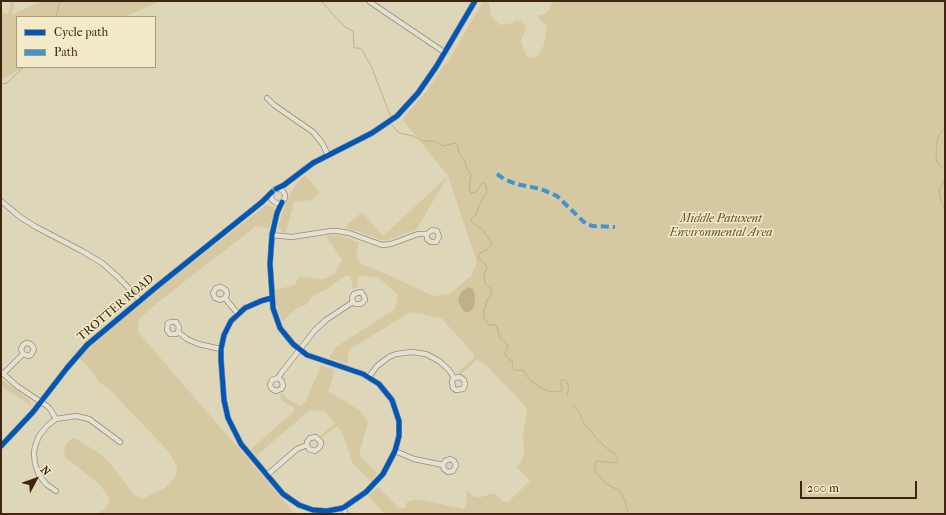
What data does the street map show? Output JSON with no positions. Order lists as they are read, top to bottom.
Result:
{
  "streets": {
    "street": ["TROTTER ROAD"]
  },
  "parks": ["Middle Patuxent Environmental Area"],
  "legend": ["Cycle path", "Path"],
  "scale_bar": "200 m",
  "north": "top right"
}
